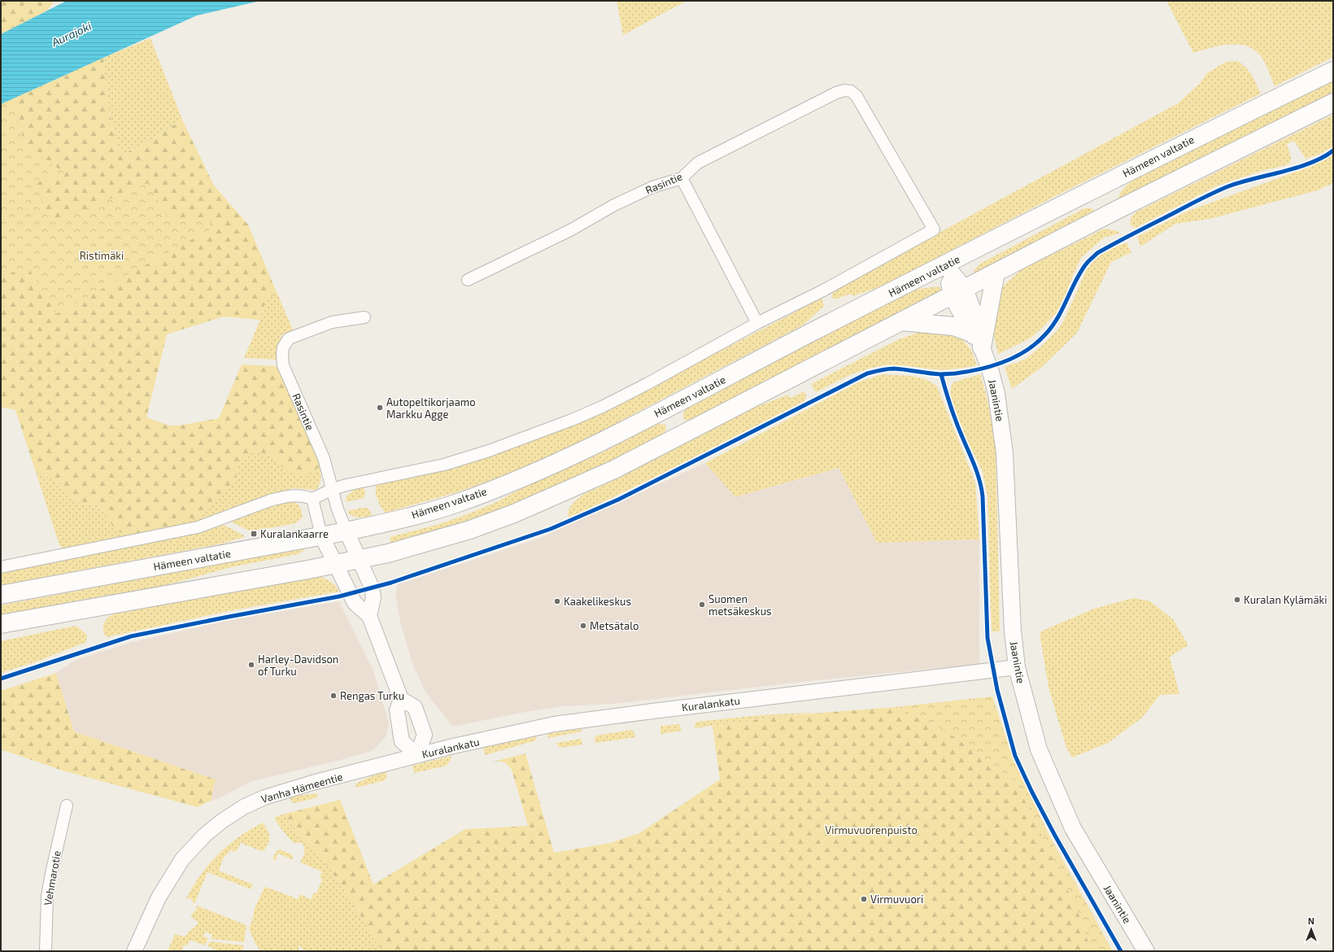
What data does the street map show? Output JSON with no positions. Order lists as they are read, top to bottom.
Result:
{
  "streets": {
    "highway": ["Hämeen valtatie"],
    "main road": ["Jaanintie"],
    "street": [
      "Rasintie",
      "Kuralankatu",
      "Vanha Hämeentie",
      "Vehmarotie"
    ]
  },
  "crossings": [
    ["Hämeen valtatie", "Rasintie"],
    ["Hämeen valtatie", "Jaanintie"],
    ["Jaanintie", "Kuralankatu"],
    ["Kuralankatu", "Vanha Hämeentie"]
  ],
  "water": ["Aurajoki"],
  "parks": ["Ristimäki", "Virmuvuorenpuisto"],
  "places": {
    "other": [
      "Autopeltikorjaamo Markku Agge",
      "Kuralan Kylämäki",
      "Kaakelikeskus",
      "Suomen metsäkeskus",
      "Metsätalo",
      "Harley-Davidson of Turku",
      "Rengas Turku",
      "Virmuvuori"
    ],
    "transit": ["Kuralankaarre"]
  },
  "north": "top"
}
